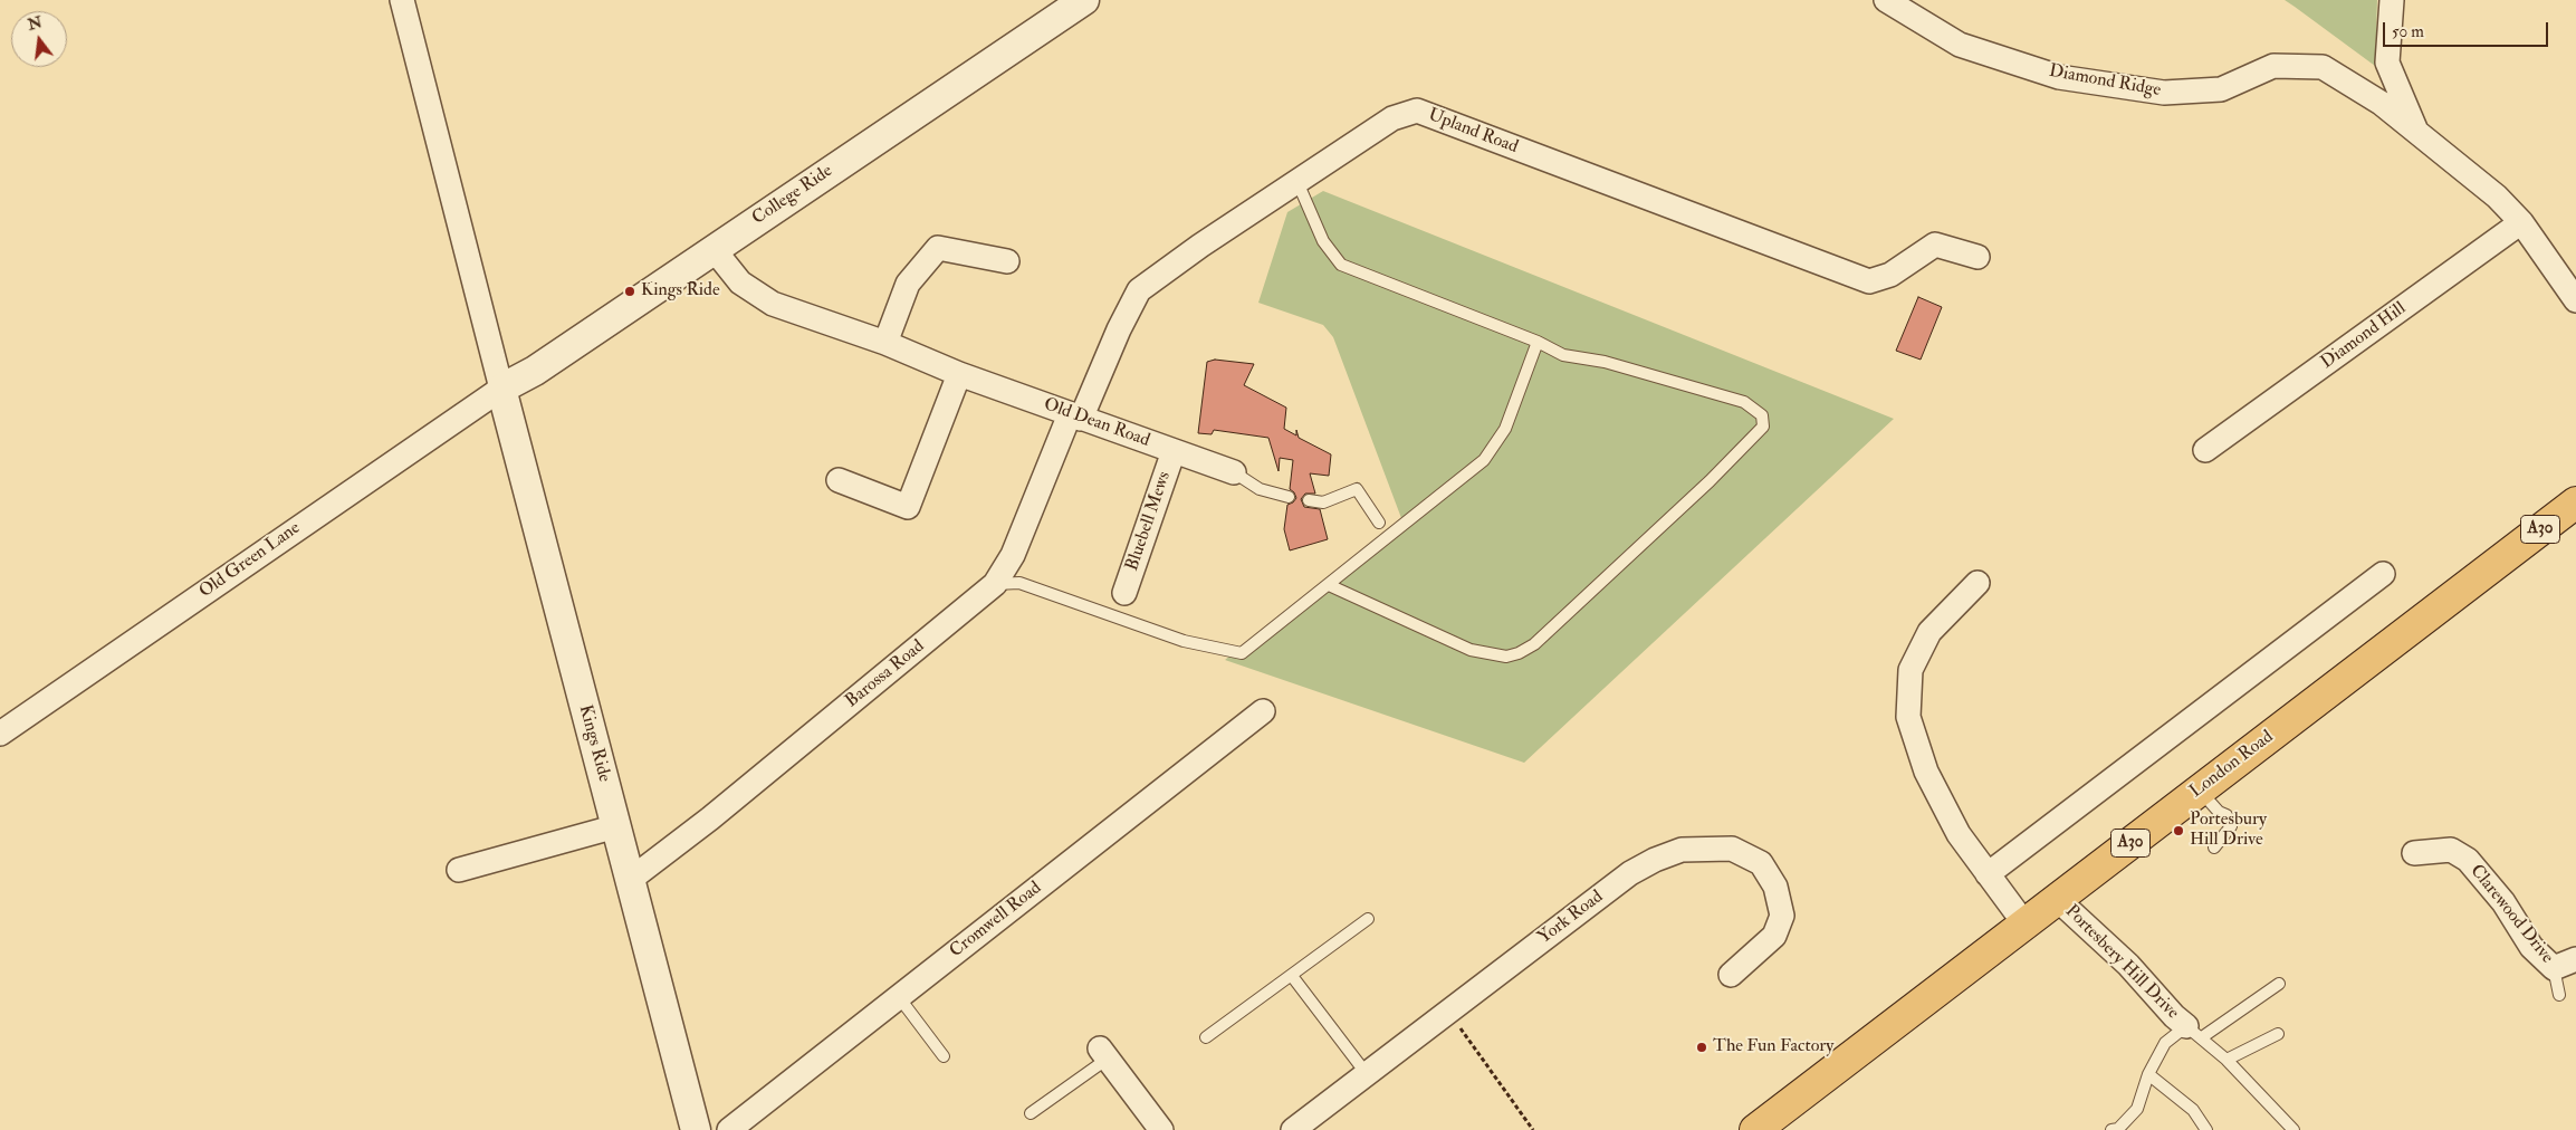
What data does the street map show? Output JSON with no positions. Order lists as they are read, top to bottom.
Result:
{
  "streets": {
    "main road": ["A30", "London Road"],
    "street": [
      "Diamond Ridge",
      "Upland Road",
      "College Ride",
      "Diamond Hill",
      "Old Dean Road",
      "Bluebell Mews",
      "Old Green Lane",
      "Barossa Road",
      "Kings Ride",
      "Clarewood Drive",
      "York Road",
      "Cromwell Road",
      "Portesbery Hill Drive"
    ]
  },
  "crossings": [
    ["Diamond Ridge", "Diamond Hill"],
    ["Upland Road", "Old Dean Road"],
    ["Upland Road", "Barossa Road"],
    ["College Ride", "Old Dean Road"],
    ["College Ride", "Old Green Lane"],
    ["College Ride", "Kings Ride"],
    ["Old Dean Road", "Bluebell Mews"],
    ["Old Dean Road", "Barossa Road"],
    ["Old Green Lane", "Kings Ride"],
    ["Barossa Road", "Kings Ride"],
    ["London Road", "Portesbery Hill Drive"]
  ],
  "places": ["Kings Ride", "Portesbury Hill Drive", "The Fun Factory"],
  "scale_bar": "50 m",
  "north": "top"
}
